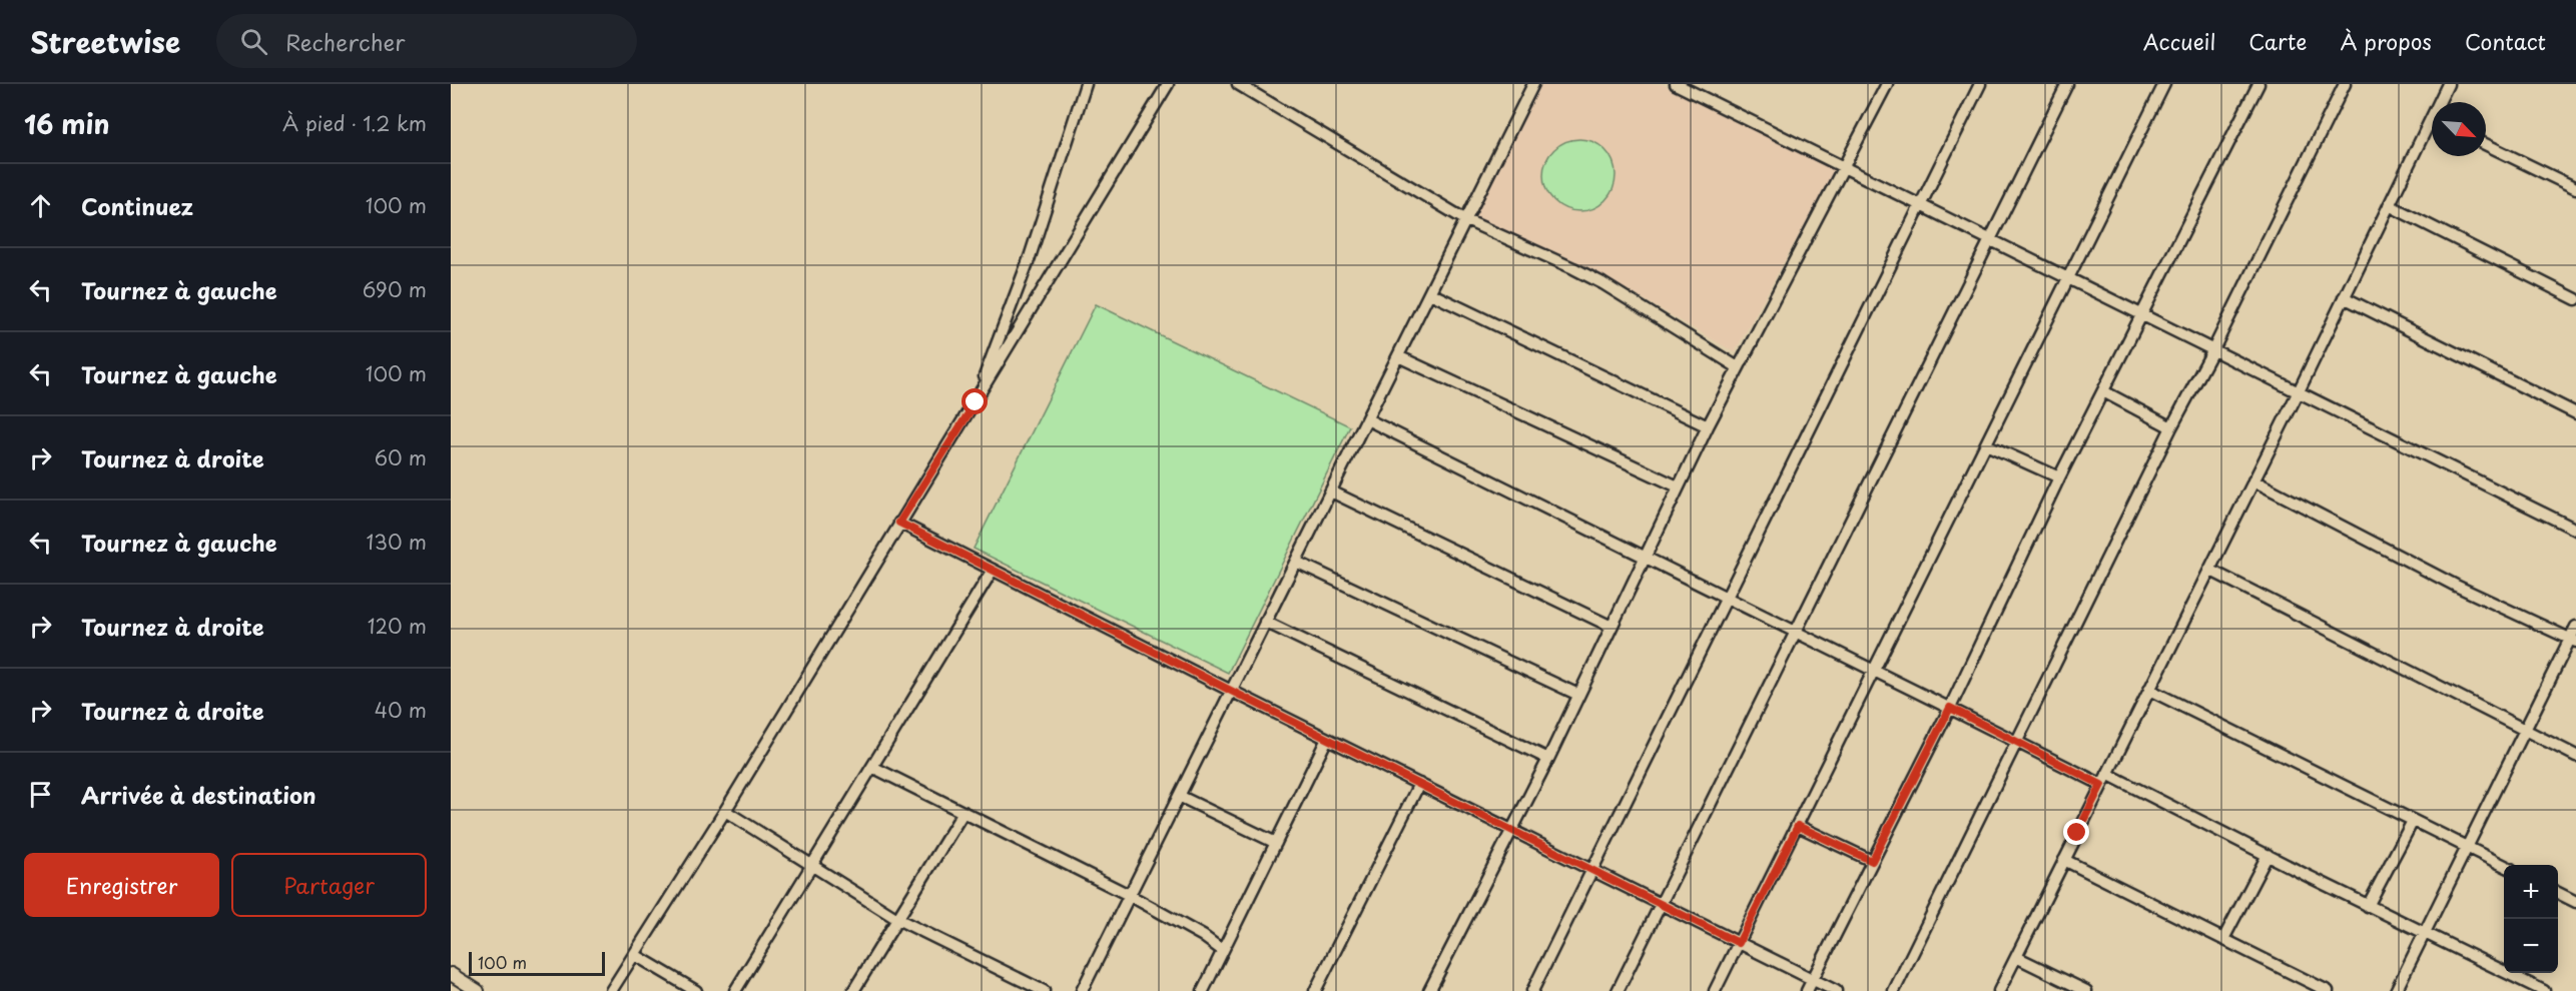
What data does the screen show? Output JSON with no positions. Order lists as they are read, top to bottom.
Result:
{
  "scale_bar": "100 m",
  "north": "bottom right",
  "page": {
    "header": "Streetwise",
    "search": "Rechercher",
    "nav": [
      "Accueil",
      "Carte",
      "À propos",
      "Contact"
    ],
    "heading": ["16 min", "À pied · 1.2 km"],
    "list": [
      ["Continuez", "100 m"],
      ["Tournez à gauche", "690 m"],
      ["Tournez à gauche", "100 m"],
      ["Tournez à droite", "60 m"],
      ["Tournez à gauche", "130 m"],
      ["Tournez à droite", "120 m"],
      ["Tournez à droite", "40 m"],
      "Arrivée à destination"
    ],
    "buttons": ["Enregistrer", "Partager"],
    "map_buttons": ["+", "−"],
    "scale": "100 m"
  }
}
